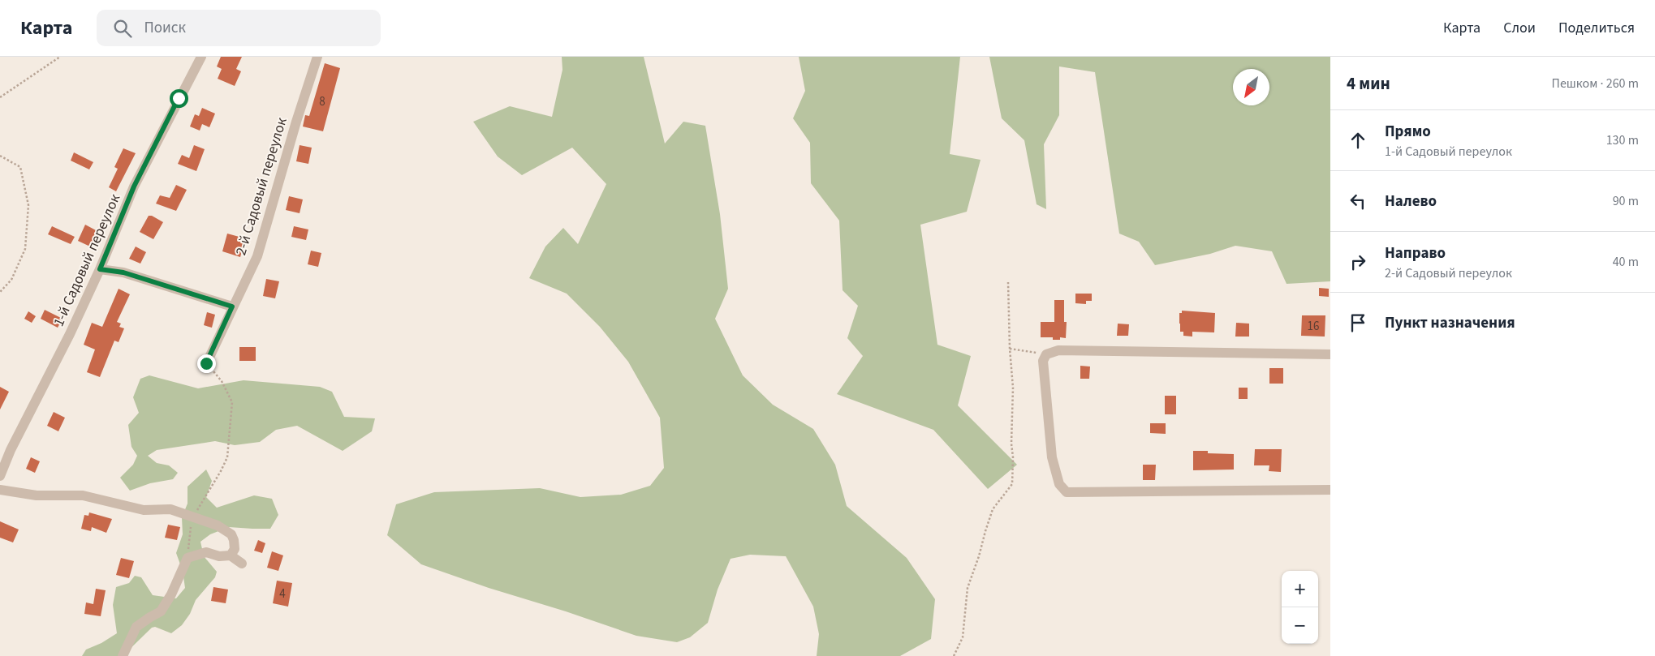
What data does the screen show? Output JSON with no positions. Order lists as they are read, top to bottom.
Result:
{
  "streets": {
    "street": ["2-й Садовый переулок", "1-й Садовый переулок"]
  },
  "house_numbers": ["8", "16", "4"],
  "north": "bottom left",
  "page": {
    "header": "Карта",
    "search": "Поиск",
    "nav": ["Карта", "Слои", "Поделиться"],
    "heading": ["4 мин", "Пешком · 260 m"],
    "list": [
      ["Прямо", "1-й Садовый переулок", "130 m"],
      ["Налево", "90 m"],
      ["Направо", "2-й Садовый переулок", "40 m"],
      "Пункт назначения"
    ],
    "map_buttons": ["+", "−"]
  }
}
